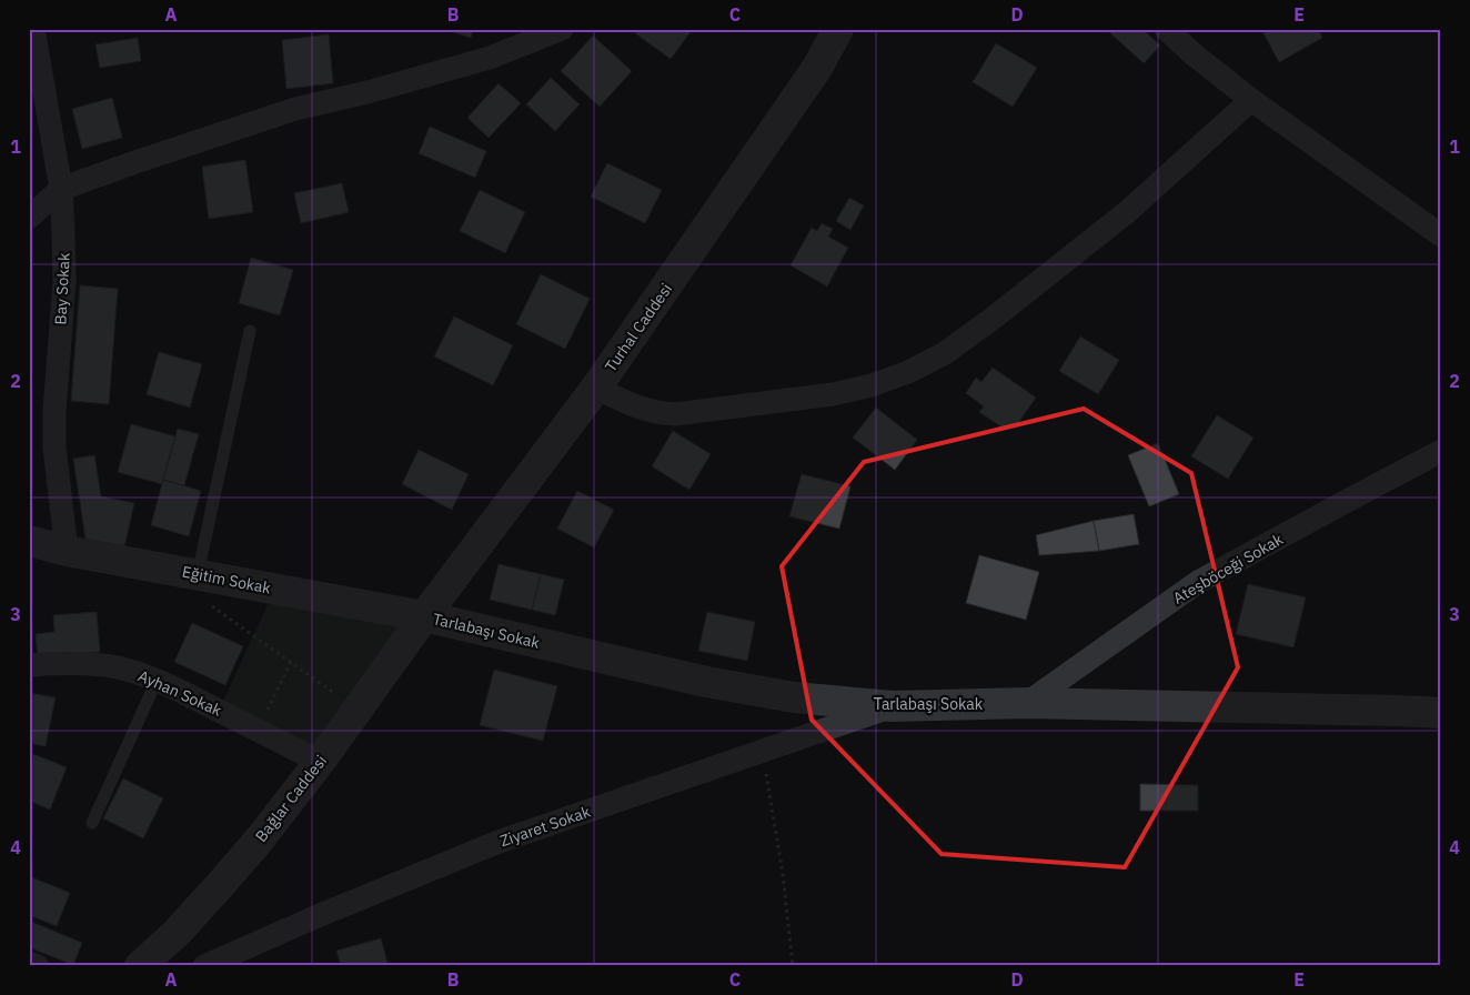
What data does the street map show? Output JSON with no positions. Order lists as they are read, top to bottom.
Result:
{
  "streets": {
    "street": [
      "Bay Sokak",
      "Turhal Caddesi",
      "Ateşböceği Sokak",
      "Eğitim Sokak",
      "Tarlabaşı Sokak",
      "Ayhan Sokak",
      "Bağlar Caddesi",
      "Ziyaret Sokak"
    ]
  },
  "crossings": [
    ["Bay Sokak", "Eğitim Sokak"],
    ["Turhal Caddesi", "Eğitim Sokak"],
    ["Turhal Caddesi", "Tarlabaşı Sokak"],
    ["Turhal Caddesi", "Bağlar Caddesi"],
    ["Ateşböceği Sokak", "Tarlabaşı Sokak"],
    ["Eğitim Sokak", "Tarlabaşı Sokak"],
    ["Eğitim Sokak", "Bağlar Caddesi"],
    ["Tarlabaşı Sokak", "Bağlar Caddesi"],
    ["Tarlabaşı Sokak", "Ziyaret Sokak"],
    ["Ayhan Sokak", "Bağlar Caddesi"]
  ],
  "grid": {
    "columns": [
      "A",
      "B",
      "C",
      "D",
      "E"
    ],
    "rows": [
      "1",
      "2",
      "3",
      "4"
    ]
  }
}
